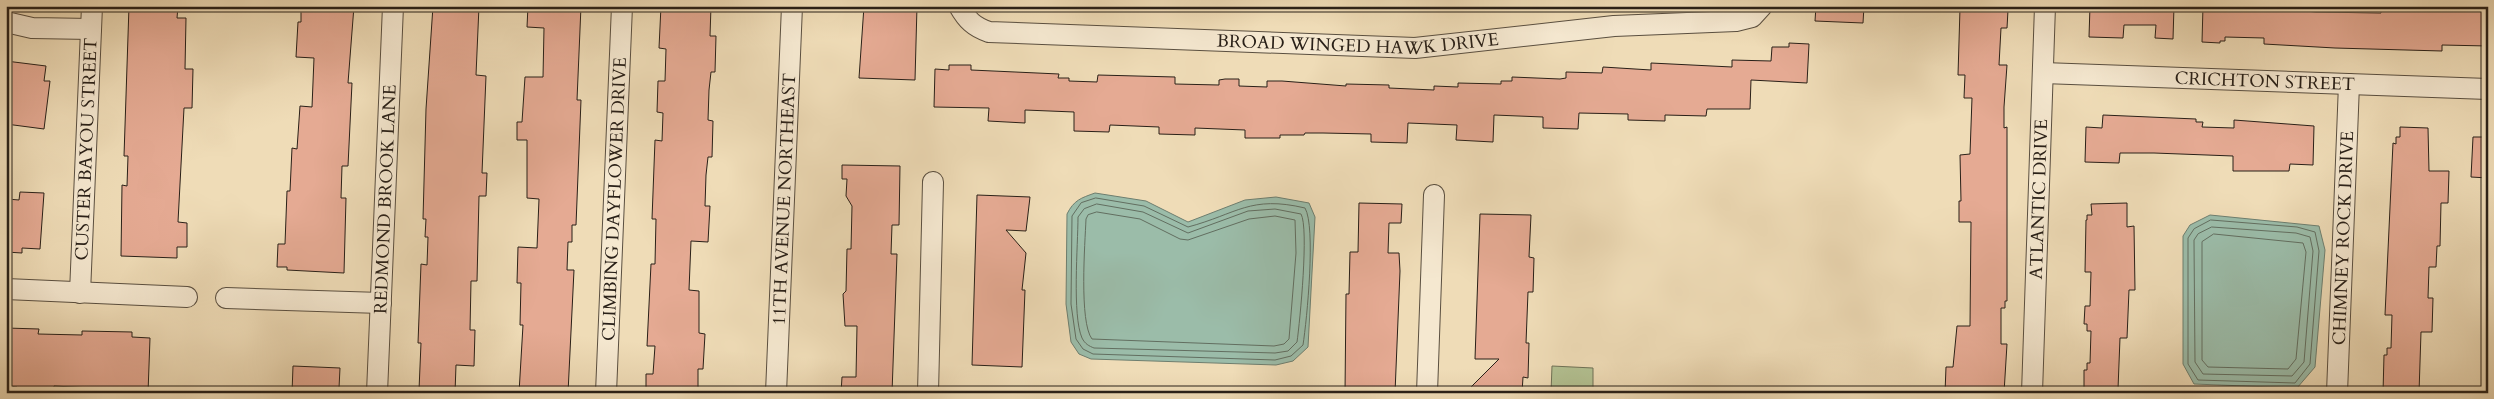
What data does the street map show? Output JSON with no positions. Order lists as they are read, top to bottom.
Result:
{
  "streets": {
    "street": [
      "BROAD WINGED HAWK DRIVE",
      "CRICHTON STREET",
      "CUSTER BAYOU STREET",
      "REDMOND BROOK LANE",
      "CLIMBING DAYFLOWER DRIVE",
      "11TH AVENUE NORTHEAST",
      "ATLANTIC DRIVE",
      "CHIMNEY ROCK DRIVE"
    ]
  },
  "crossings": [
    ["CRICHTON STREET", "ATLANTIC DRIVE"],
    ["CRICHTON STREET", "CHIMNEY ROCK DRIVE"]
  ]
}
